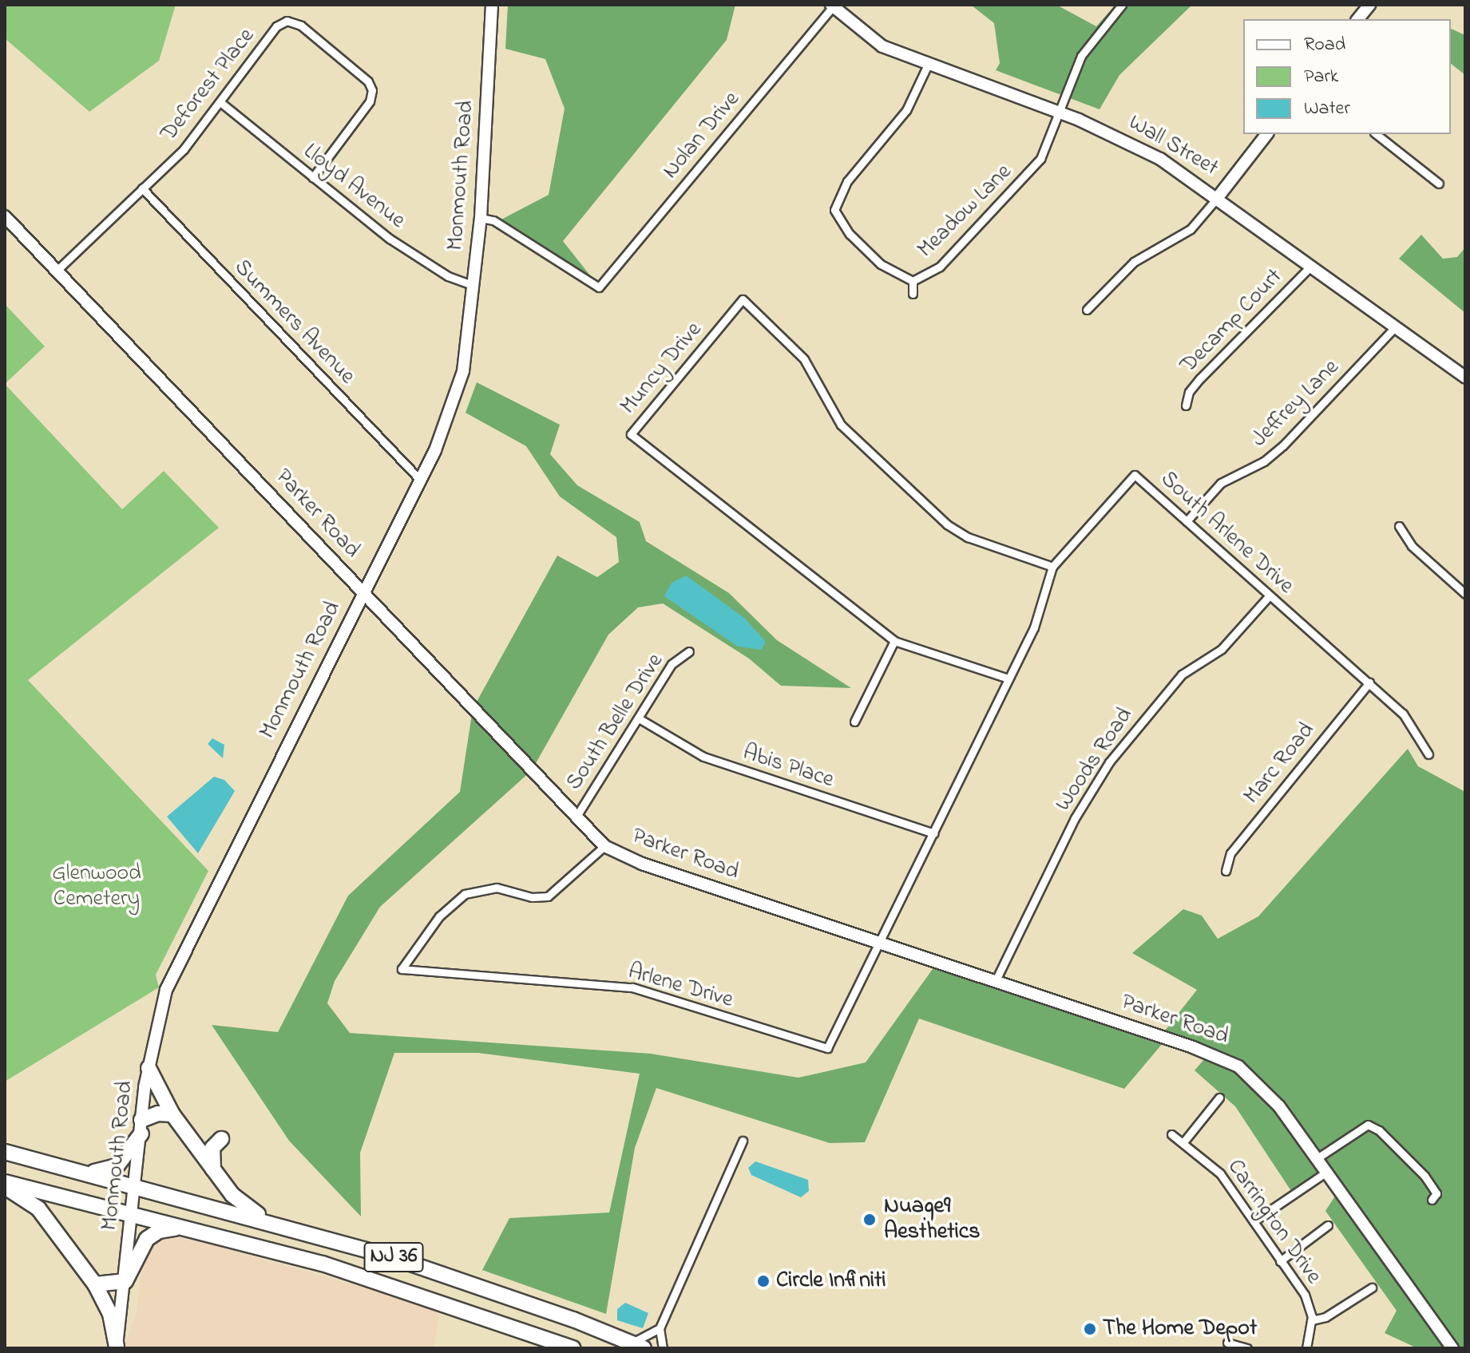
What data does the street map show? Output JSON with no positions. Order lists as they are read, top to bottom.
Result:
{
  "streets": {
    "highway": ["NJ 36"],
    "street": [
      "Deforest Place",
      "Nolan Drive",
      "Wall Street",
      "Monmouth Road",
      "Lloyd Avenue",
      "Meadow Lane",
      "Decamp Court",
      "Summers Avenue",
      "Muncy Drive",
      "Jeffrey Lane",
      "Parker Road",
      "South Arlene Drive",
      "South Belle Drive",
      "Woods Road",
      "Marc Road",
      "Abis Place",
      "Arlene Drive",
      "Carrington Drive"
    ]
  },
  "crossings": [
    ["Deforest Place", "Lloyd Avenue"],
    ["Deforest Place", "Summers Avenue"],
    ["Deforest Place", "Parker Road"],
    ["Nolan Drive", "Wall Street"],
    ["Nolan Drive", "Monmouth Road"],
    ["Wall Street", "Meadow Lane"],
    ["Wall Street", "Decamp Court"],
    ["Wall Street", "Jeffrey Lane"],
    ["Monmouth Road", "Lloyd Avenue"],
    ["Monmouth Road", "Summers Avenue"],
    ["Monmouth Road", "Parker Road"],
    ["Monmouth Road", "NJ 36"],
    ["Muncy Drive", "South Arlene Drive"],
    ["Jeffrey Lane", "South Arlene Drive"],
    ["Parker Road", "South Arlene Drive"],
    ["Parker Road", "South Belle Drive"],
    ["Parker Road", "Woods Road"],
    ["Parker Road", "Arlene Drive"],
    ["South Arlene Drive", "Woods Road"],
    ["South Arlene Drive", "Marc Road"],
    ["South Arlene Drive", "Abis Place"],
    ["South Arlene Drive", "Arlene Drive"],
    ["South Belle Drive", "Abis Place"]
  ],
  "parks": ["Glenwood Cemetery"],
  "places": ["Nuage9 Aesthetics", "Circle Infiniti", "The Home Depot"],
  "legend": ["Road", "Park", "Water"]
}
